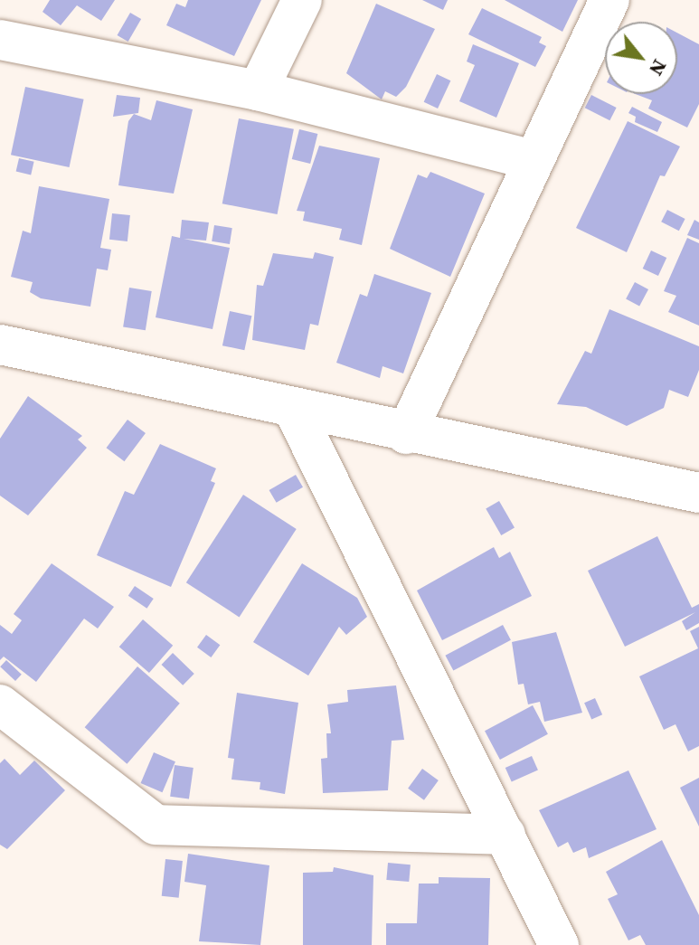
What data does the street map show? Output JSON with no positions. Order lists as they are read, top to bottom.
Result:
{
  "north": "bottom right"
}
